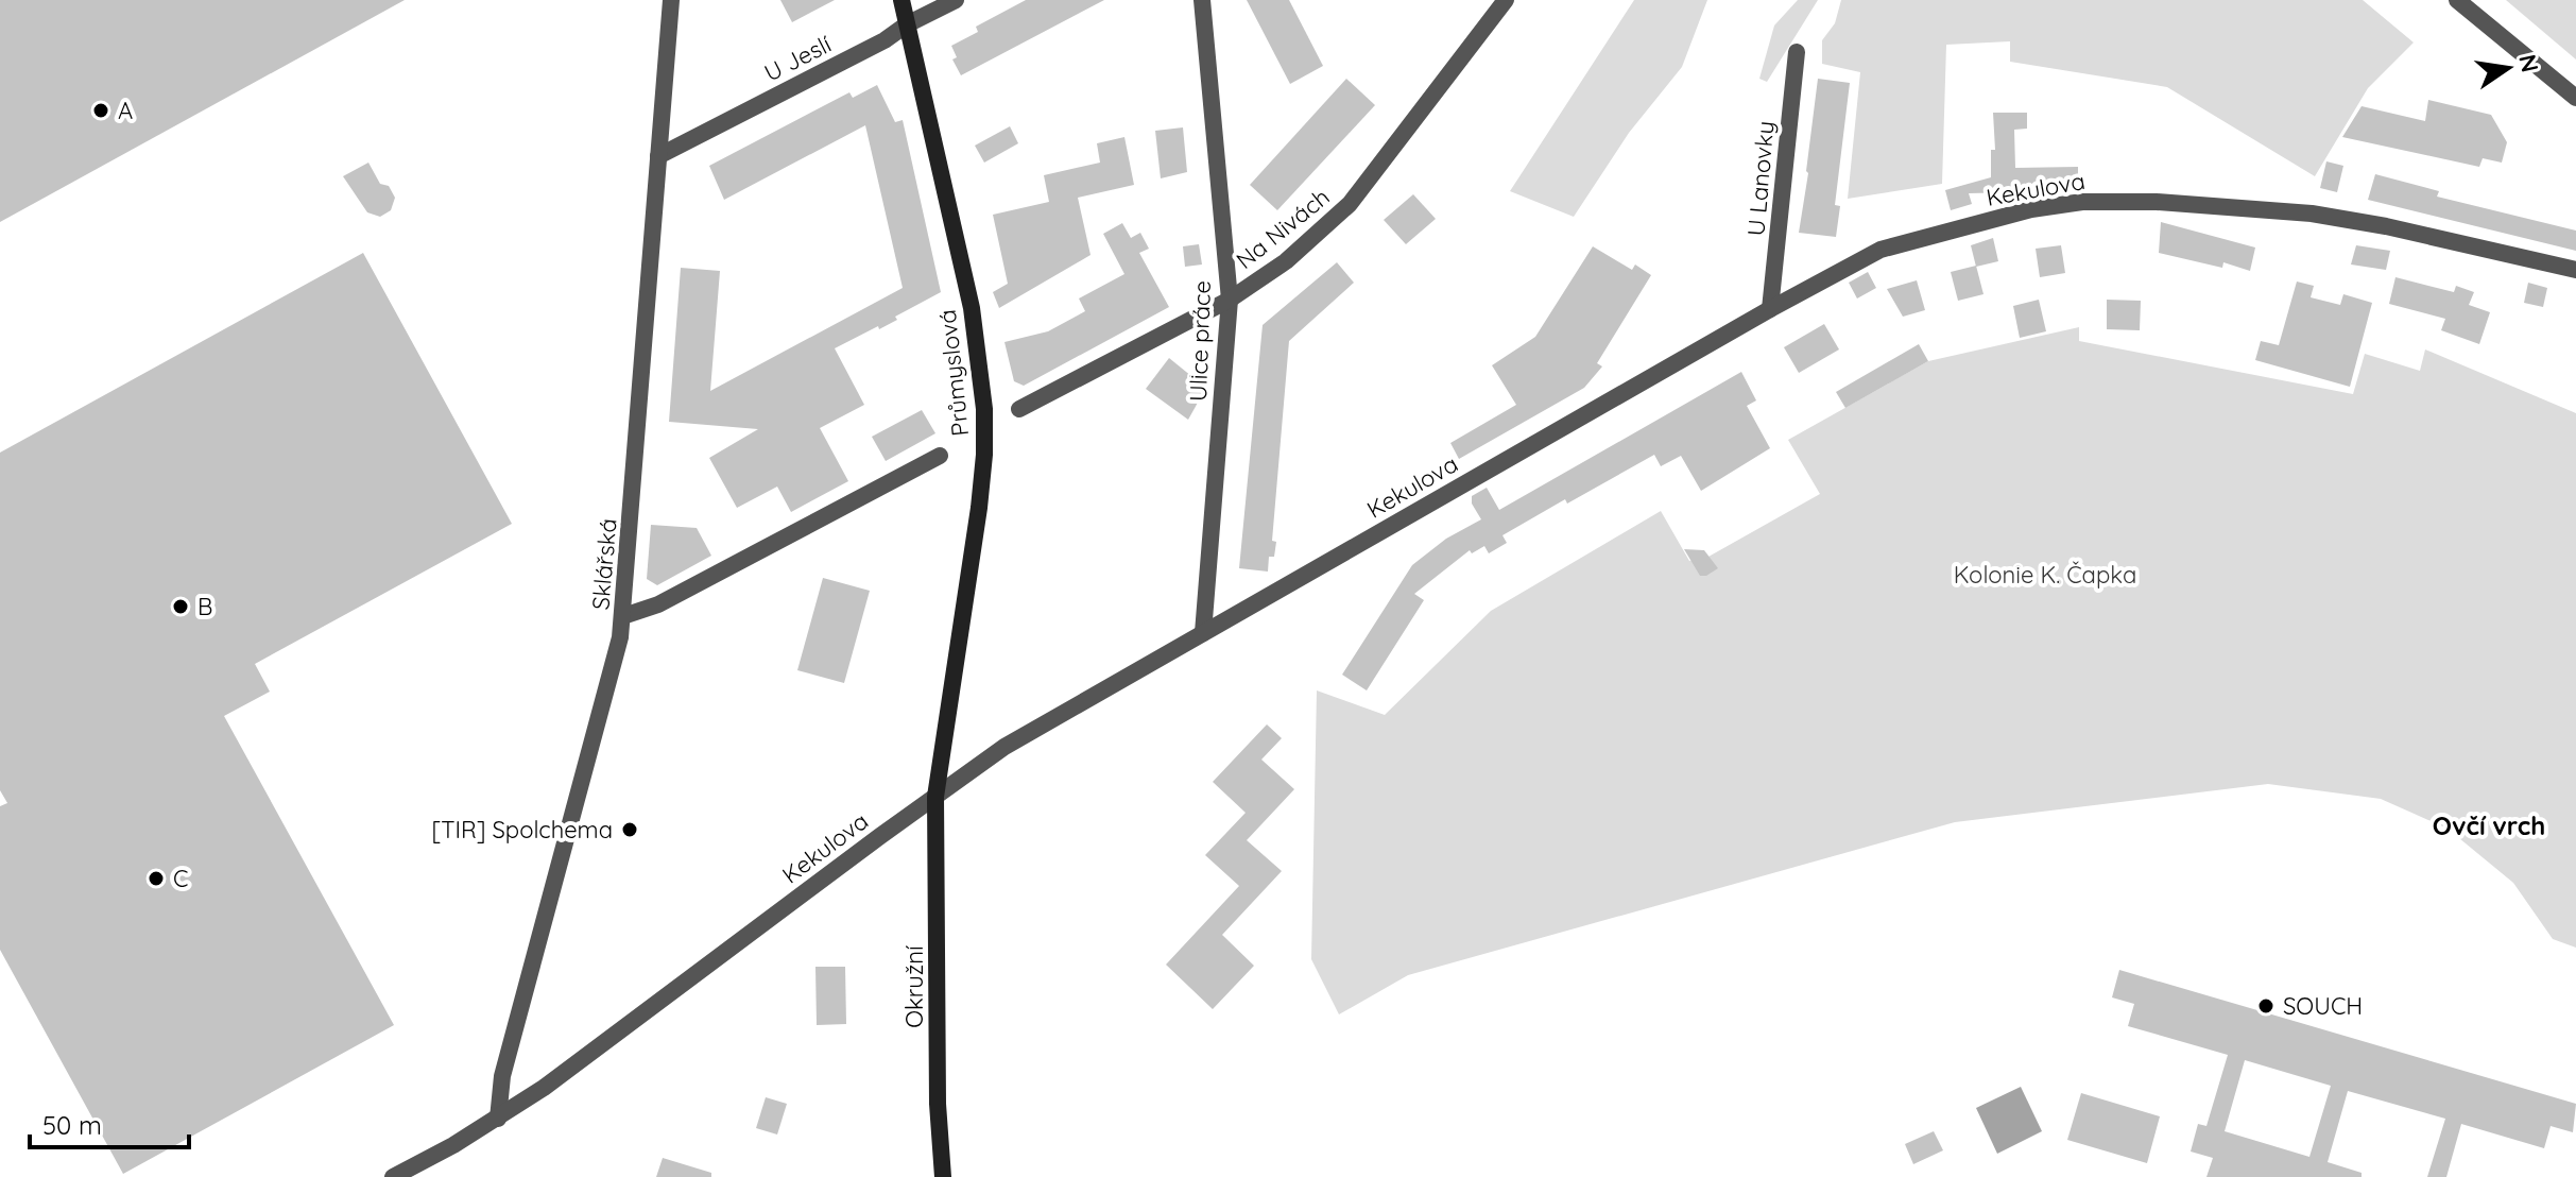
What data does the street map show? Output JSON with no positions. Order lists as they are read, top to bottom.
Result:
{
  "streets": {
    "street": [
      "U Jeslí",
      "U Lanovky",
      "Kekulova",
      "Na Nivách",
      "Ulice práce",
      "Průmyslová",
      "Sklářská",
      "Okružní"
    ]
  },
  "crossings": [
    ["U Jeslí", "Průmyslová"],
    ["U Jeslí", "Sklářská"],
    ["U Lanovky", "Kekulova"],
    ["Kekulova", "Ulice práce"],
    ["Kekulova", "Průmyslová"],
    ["Kekulova", "Sklářská"],
    ["Kekulova", "Okružní"],
    ["Na Nivách", "Ulice práce"],
    ["Průmyslová", "Okružní"]
  ],
  "districts": ["Ovčí vrch"],
  "parks": ["Kolonie K. Čapka"],
  "places": [
    "A",
    "B",
    "[TIR] Spolchema",
    "C",
    "SOUCH"
  ],
  "scale_bar": "50 m",
  "north": "right"
}
